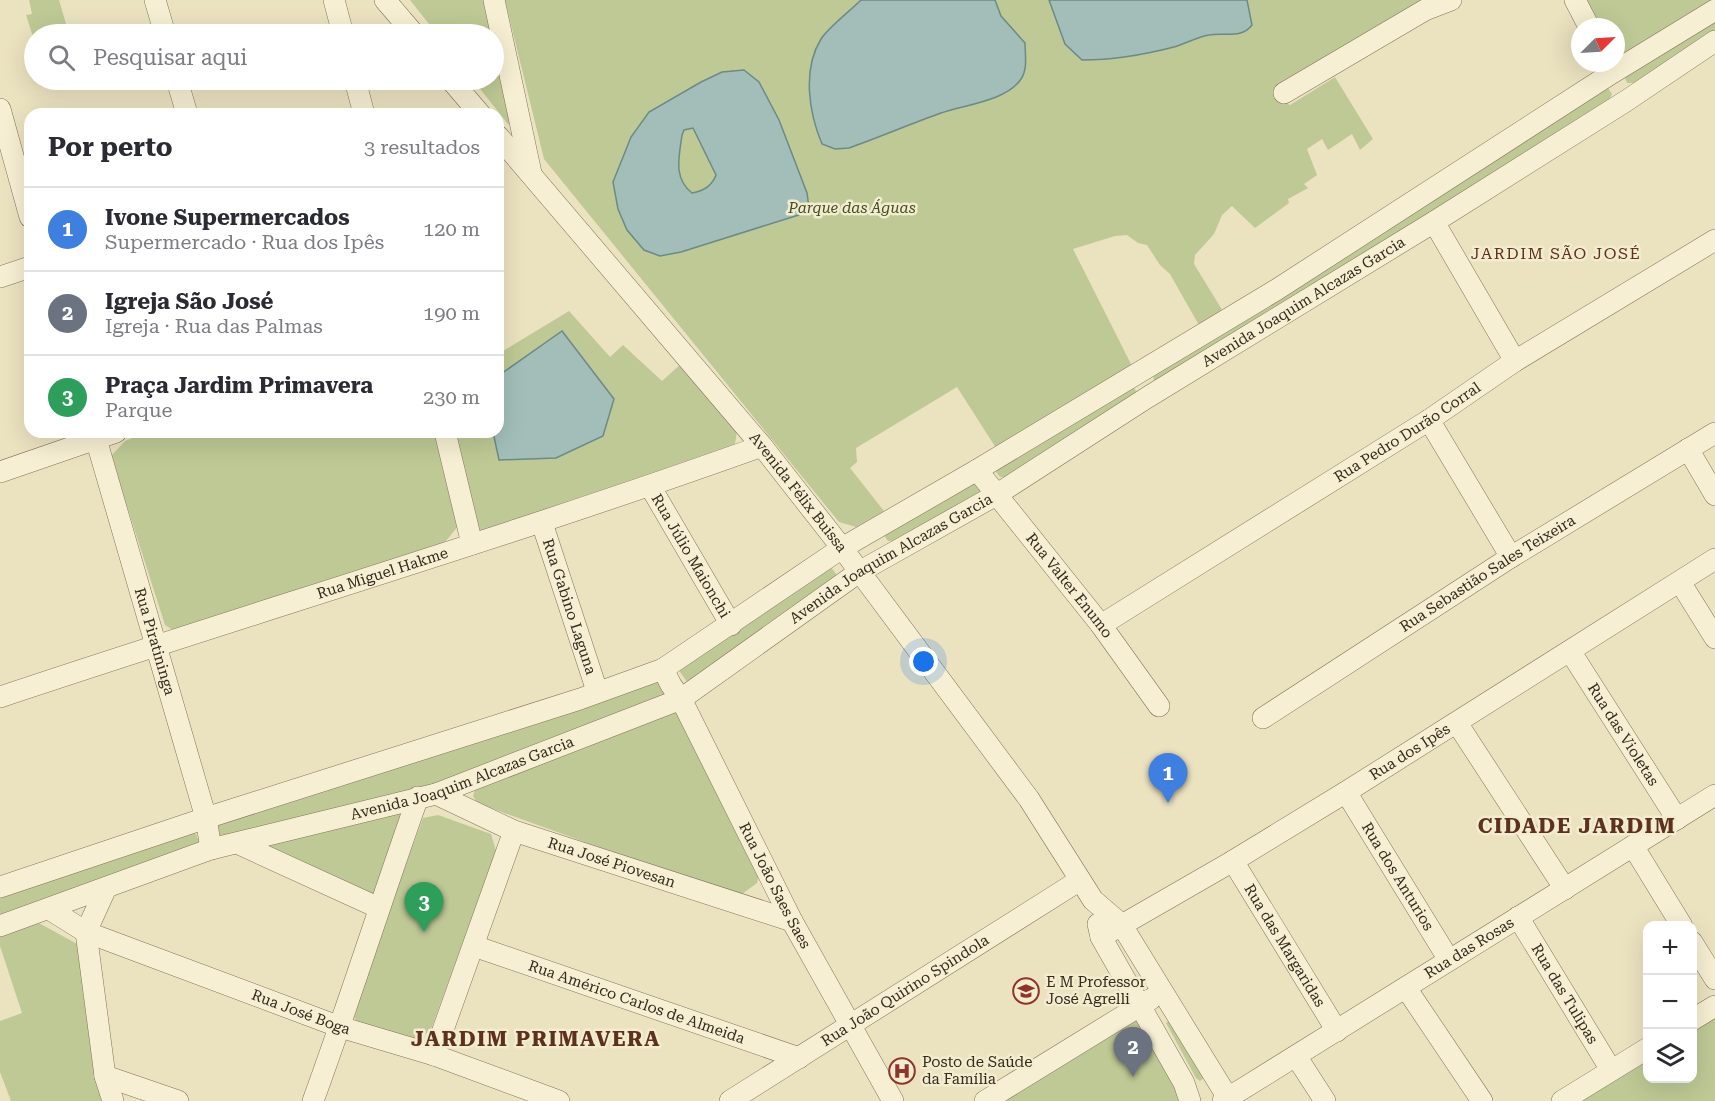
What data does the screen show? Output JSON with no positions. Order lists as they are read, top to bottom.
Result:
{
  "streets": {
    "street": [
      "Avenida Joaquim Alcazas Garcia",
      "Rua Pedro Durão Corral",
      "Avenida Félix Buissa",
      "Rua Júlio Maionchi",
      "Rua Miguel Hakme",
      "Rua Sebastião Sales Teixeira",
      "Rua Valter Enumo",
      "Rua Gabino Laguna",
      "Rua Piratininga",
      "Rua das Violetas",
      "Rua dos Ipês",
      "Rua José Piovesan",
      "Rua dos Anturios",
      "Rua João Saes Saes",
      "Rua das Margaridas",
      "Rua das Rosas",
      "Rua João Quirino Spindola",
      "Rua das Tulipas",
      "Rua Américo Carlos de Almeida",
      "Rua José Boga"
    ]
  },
  "crossings": [
    ["Avenida Joaquim Alcazas Garcia", "Avenida Félix Buissa"],
    ["Avenida Joaquim Alcazas Garcia", "Rua Júlio Maionchi"],
    ["Avenida Joaquim Alcazas Garcia", "Rua Valter Enumo"],
    ["Avenida Joaquim Alcazas Garcia", "Rua Gabino Laguna"],
    ["Avenida Joaquim Alcazas Garcia", "Rua Piratininga"],
    ["Avenida Joaquim Alcazas Garcia", "Rua José Piovesan"],
    ["Avenida Joaquim Alcazas Garcia", "Rua João Saes Saes"],
    ["Avenida Joaquim Alcazas Garcia", "Rua José Boga"],
    ["Rua Pedro Durão Corral", "Rua Valter Enumo"],
    ["Avenida Félix Buissa", "Rua Miguel Hakme"],
    ["Avenida Félix Buissa", "Rua dos Ipês"],
    ["Avenida Félix Buissa", "Rua das Rosas"],
    ["Avenida Félix Buissa", "Rua João Quirino Spindola"],
    ["Rua Júlio Maionchi", "Rua Miguel Hakme"],
    ["Rua Miguel Hakme", "Rua Gabino Laguna"],
    ["Rua Miguel Hakme", "Rua Piratininga"],
    ["Rua das Violetas", "Rua dos Ipês"],
    ["Rua das Violetas", "Rua das Rosas"],
    ["Rua dos Ipês", "Rua dos Anturios"],
    ["Rua dos Ipês", "Rua das Margaridas"],
    ["Rua José Piovesan", "Rua João Saes Saes"],
    ["Rua dos Anturios", "Rua das Rosas"],
    ["Rua João Saes Saes", "Rua João Quirino Spindola"],
    ["Rua das Margaridas", "Rua das Rosas"],
    ["Rua das Rosas", "Rua das Tulipas"],
    ["Rua João Quirino Spindola", "Rua Américo Carlos de Almeida"]
  ],
  "districts": ["JARDIM SÃO JOSÉ", "CIDADE JARDIM", "JARDIM PRIMAVERA"],
  "parks": ["Parque das Águas"],
  "places": {
    "school or university": ["E M Professor José Agrelli"],
    "hospital": ["Posto de Saúde da Família"]
  },
  "north": "top right",
  "page": {
    "search": "Pesquisar aqui",
    "heading": ["Por perto", "3 resultados"],
    "list": [
      {
        "mark": "1",
        "name": "Ivone Supermercados",
        "note": "Supermercado · Rua dos Ipês",
        "value": "120 m"
      },
      {
        "mark": "2",
        "name": "Igreja São José",
        "note": "Igreja · Rua das Palmas",
        "value": "190 m"
      },
      {
        "mark": "3",
        "name": "Praça Jardim Primavera",
        "note": "Parque",
        "value": "230 m"
      }
    ],
    "pins": ["1", "3", "2"],
    "map_buttons": ["+", "−"]
  }
}
